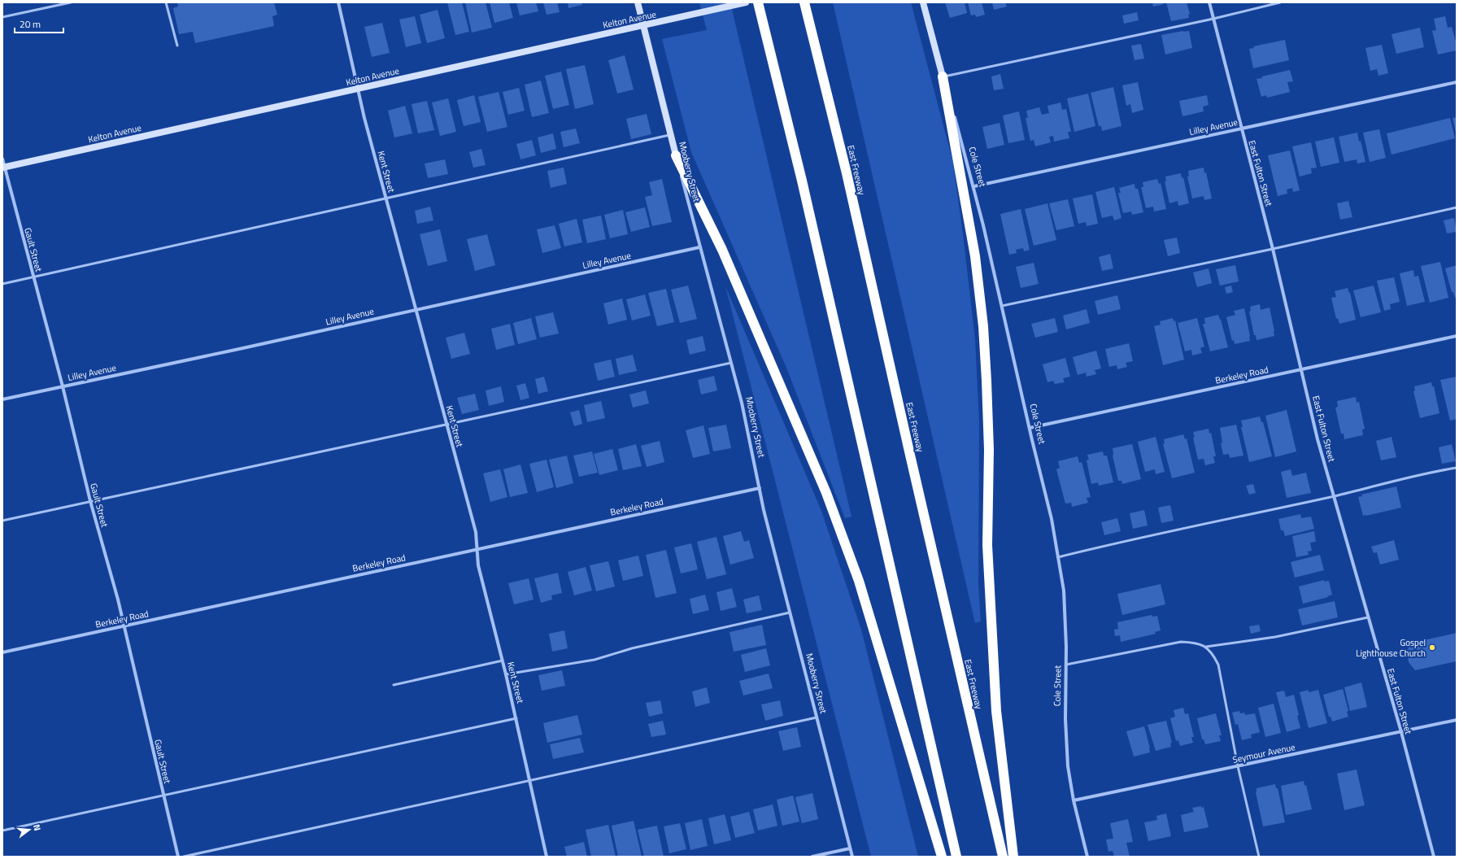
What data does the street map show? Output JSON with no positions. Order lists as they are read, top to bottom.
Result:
{
  "streets": {
    "highway": ["East Freeway"],
    "main road": ["Kelton Avenue", "Cole Street", "Mooberry Street"],
    "street": [
      "Lilley Avenue",
      "Kent Street",
      "East Fulton Street",
      "Gault Street",
      "Berkeley Road",
      "Seymour Avenue"
    ]
  },
  "crossings": [
    ["Kelton Avenue", "Kent Street"],
    ["Kelton Avenue", "Mooberry Street"],
    ["Kelton Avenue", "Gault Street"],
    ["Lilley Avenue", "Cole Street"],
    ["Lilley Avenue", "Kent Street"],
    ["Lilley Avenue", "Mooberry Street"],
    ["Lilley Avenue", "East Fulton Street"],
    ["Lilley Avenue", "Gault Street"],
    ["Cole Street", "Berkeley Road"],
    ["Cole Street", "Seymour Avenue"],
    ["Kent Street", "Berkeley Road"],
    ["Mooberry Street", "Berkeley Road"],
    ["East Fulton Street", "Berkeley Road"],
    ["East Fulton Street", "Seymour Avenue"],
    ["Gault Street", "Berkeley Road"]
  ],
  "places": ["Gospel Lighthouse Church"],
  "scale_bar": "20 m",
  "north": "right"
}
